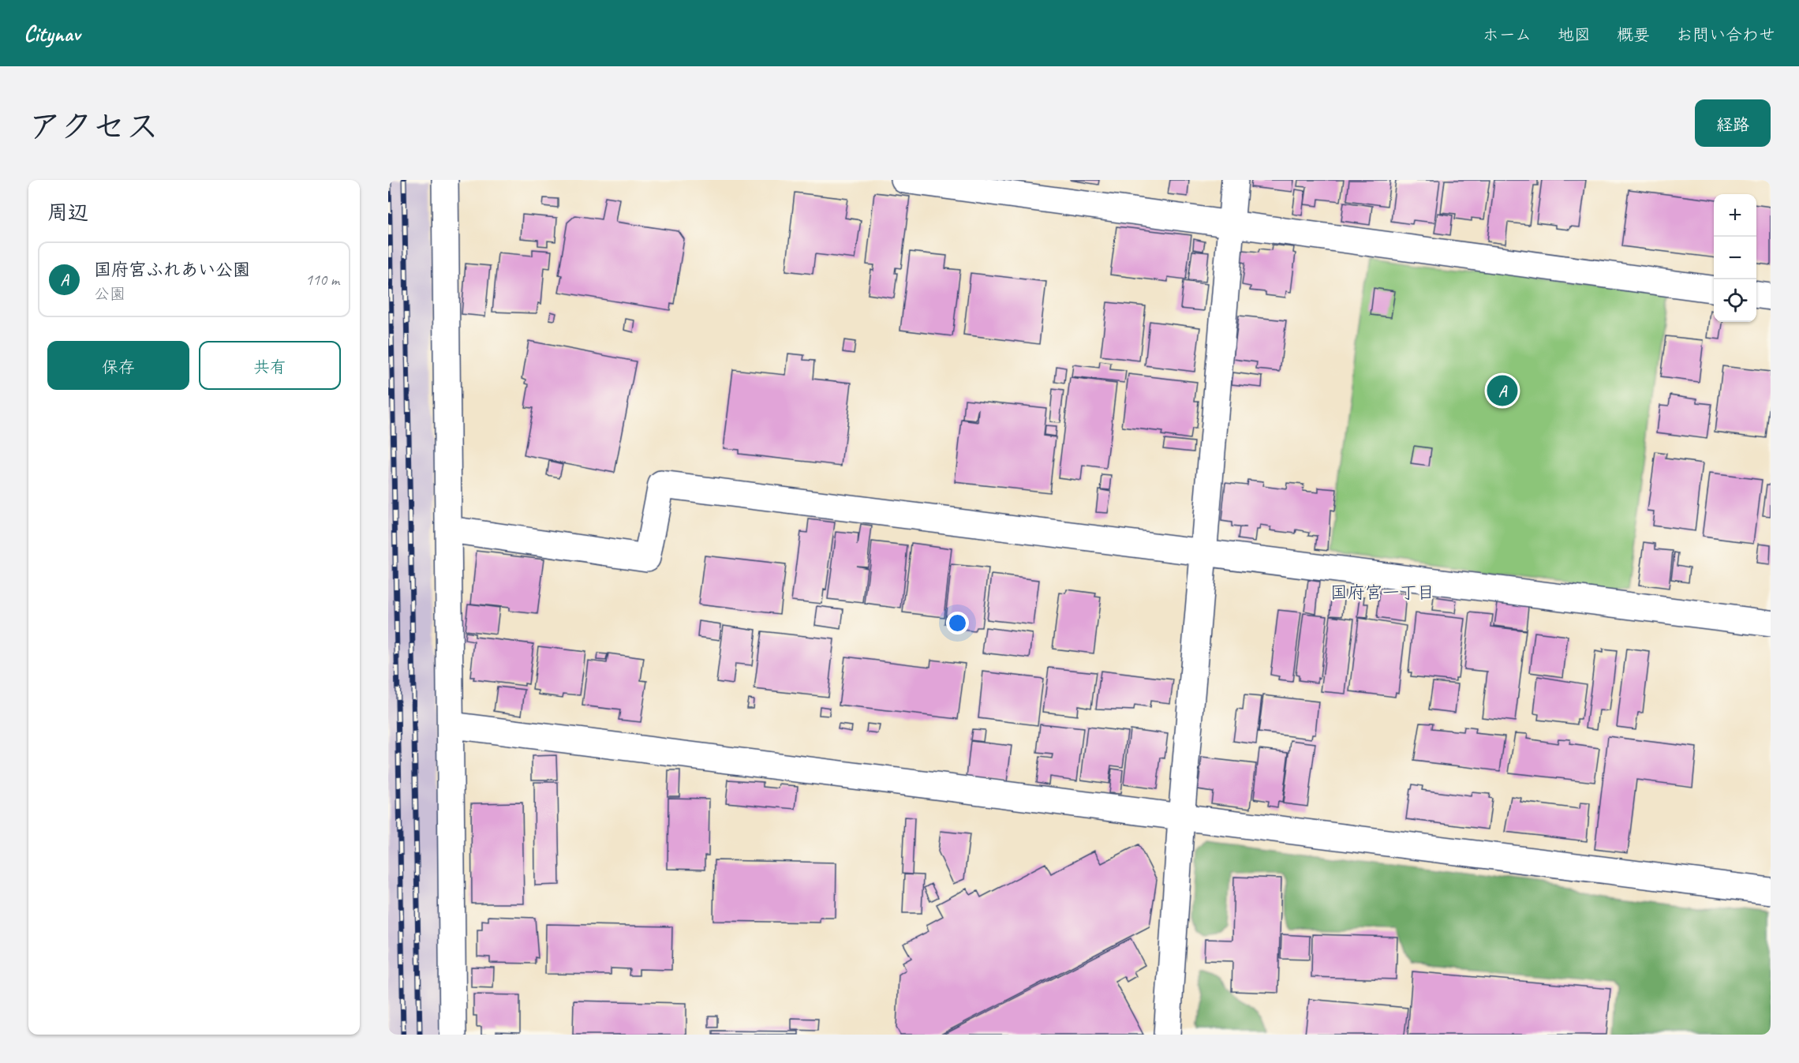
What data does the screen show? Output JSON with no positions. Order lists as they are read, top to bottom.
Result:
{
  "districts": ["国府宮一丁目"],
  "page": {
    "header": "Citynav",
    "nav": [
      "ホーム",
      "地図",
      "概要",
      "お問い合わせ"
    ],
    "title": "アクセス",
    "buttons": [
      "経路",
      ["保存", "共有"]
    ],
    "heading": "周辺",
    "map_buttons": ["+", "−"],
    "list": [
      {
        "mark": "A",
        "name": "国府宮ふれあい公園",
        "note": "公園",
        "value": "110 m"
      }
    ],
    "pins": "A"
  }
}
